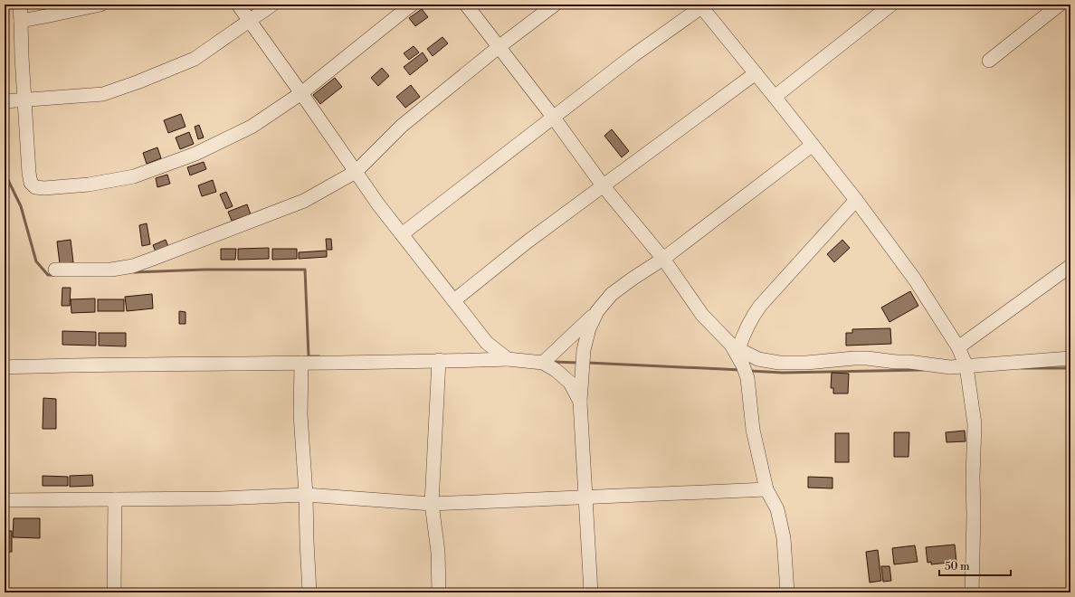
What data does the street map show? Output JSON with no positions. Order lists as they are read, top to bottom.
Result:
{
  "scale_bar": "50 m"
}
